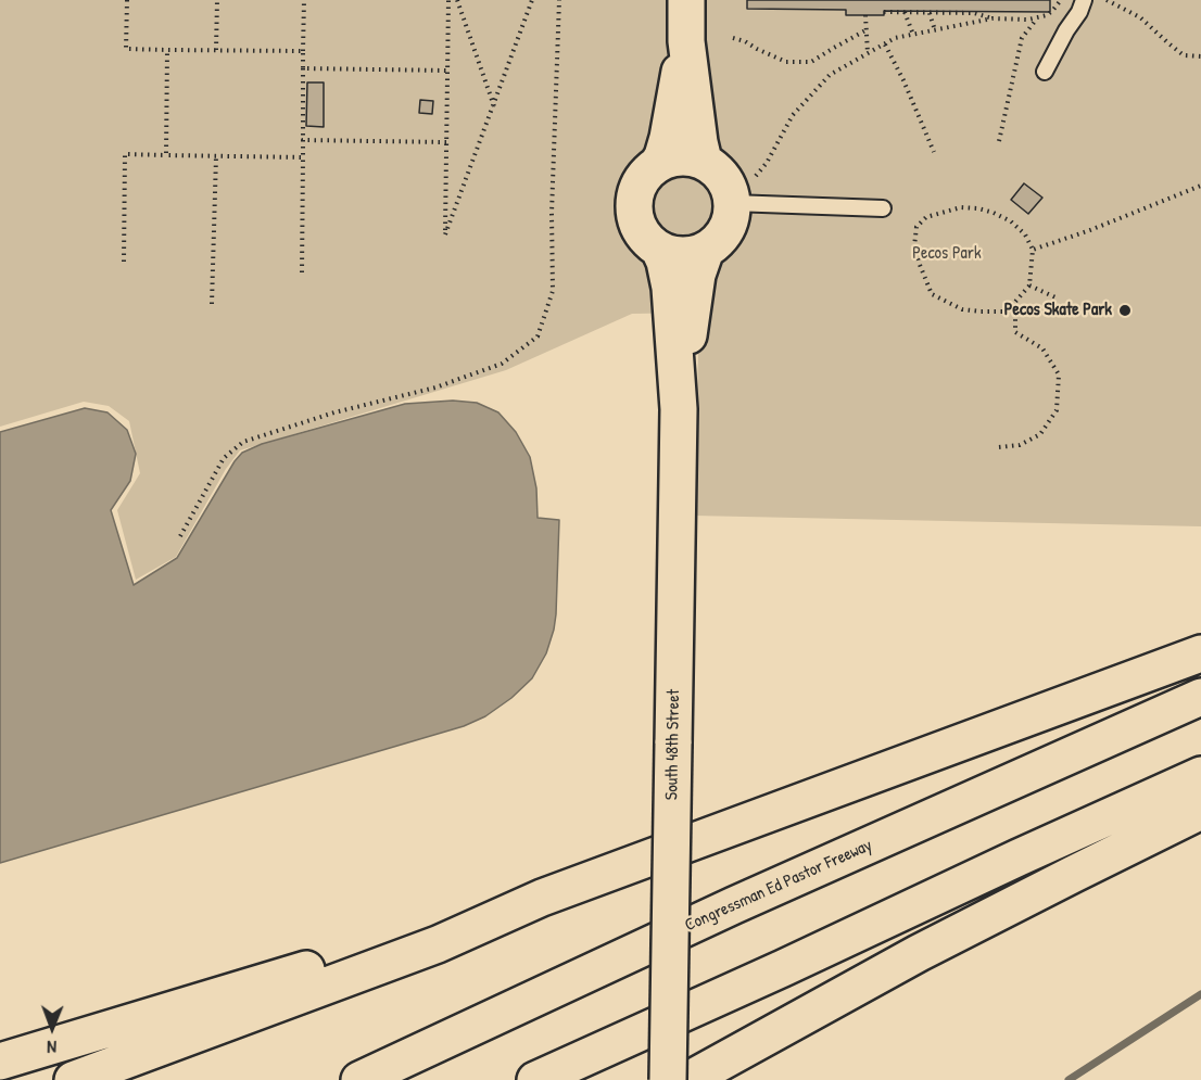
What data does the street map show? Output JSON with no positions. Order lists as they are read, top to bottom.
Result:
{
  "streets": {
    "main road": ["South 48th Street", "Congressman Ed Pastor Freeway"]
  },
  "parks": ["Pecos Park"],
  "places": ["Pecos Skate Park"],
  "north": "bottom"
}
